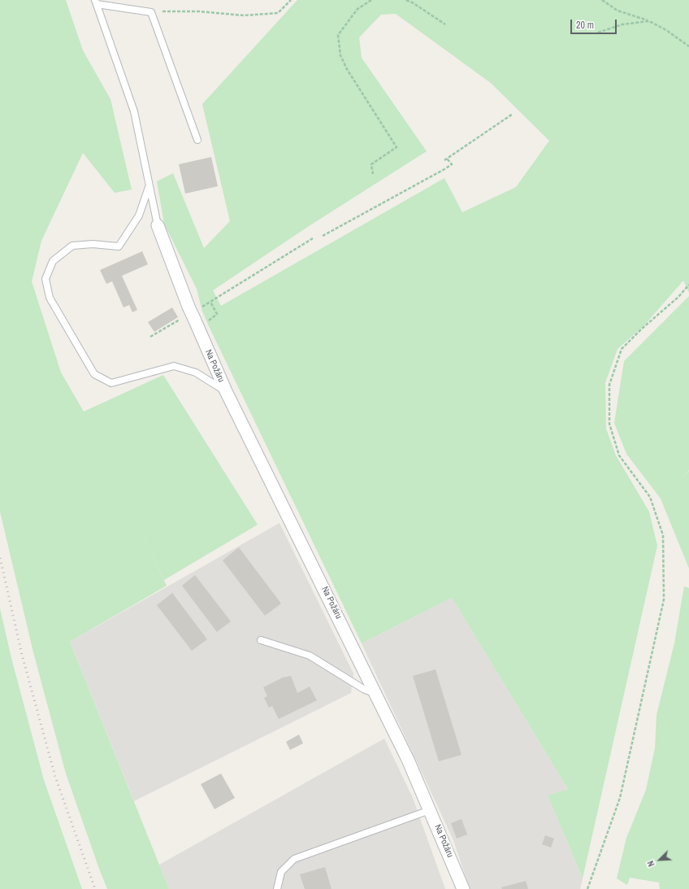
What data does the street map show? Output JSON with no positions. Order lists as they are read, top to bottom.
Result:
{
  "streets": {
    "street": ["Na Požáru"]
  },
  "scale_bar": "20 m",
  "north": "bottom left"
}
